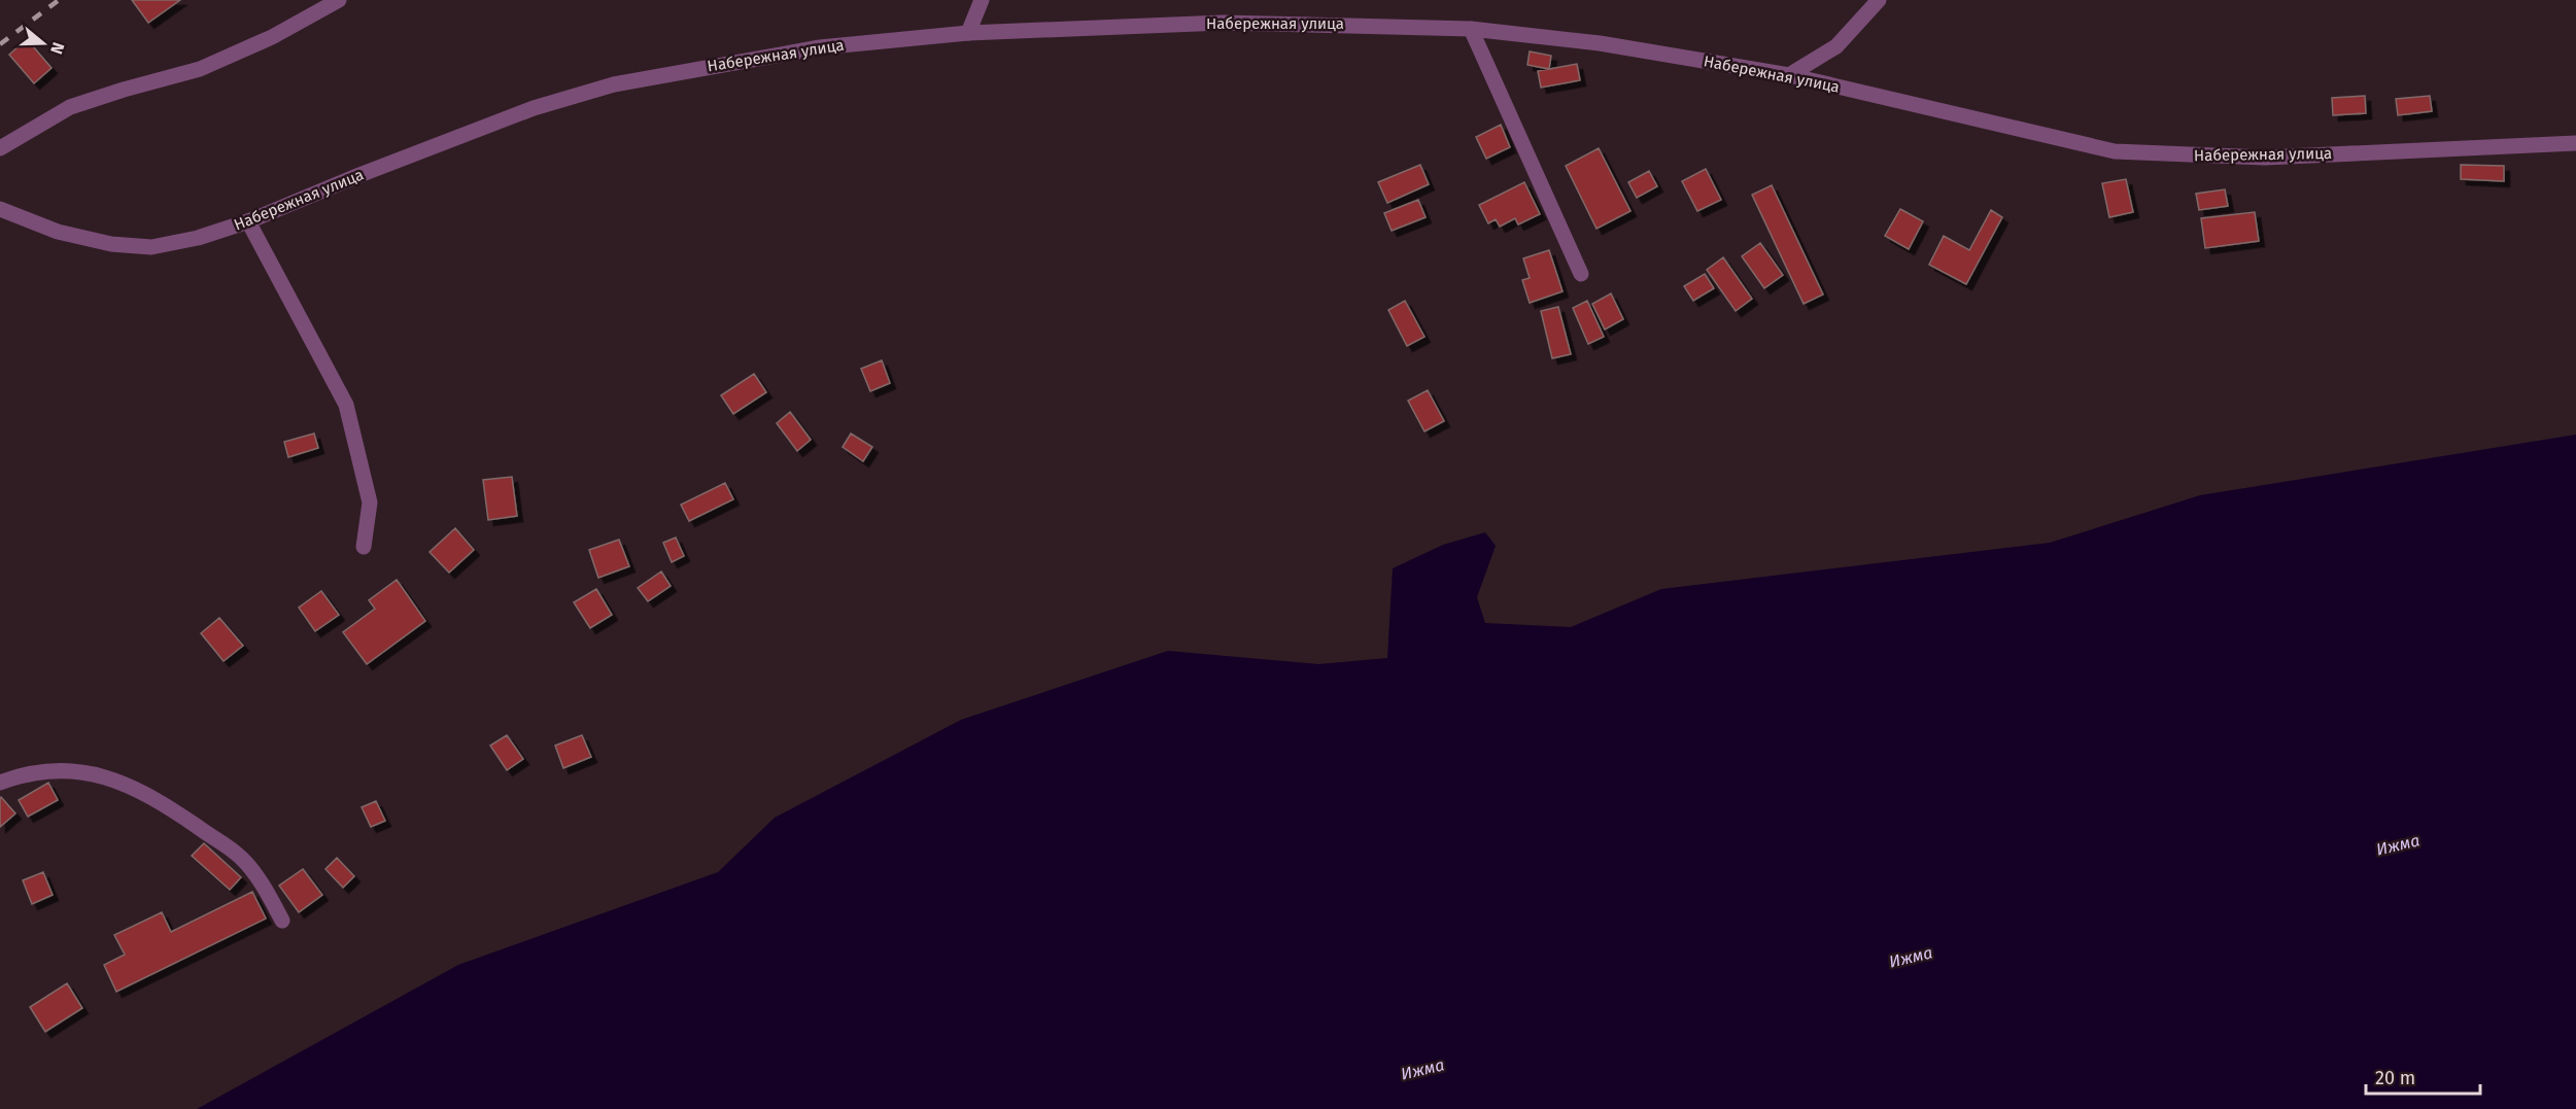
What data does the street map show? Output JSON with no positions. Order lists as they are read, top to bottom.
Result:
{
  "streets": {
    "street": ["Набережная улица"]
  },
  "water": ["Ижма"],
  "scale_bar": "20 m",
  "north": "right"
}
